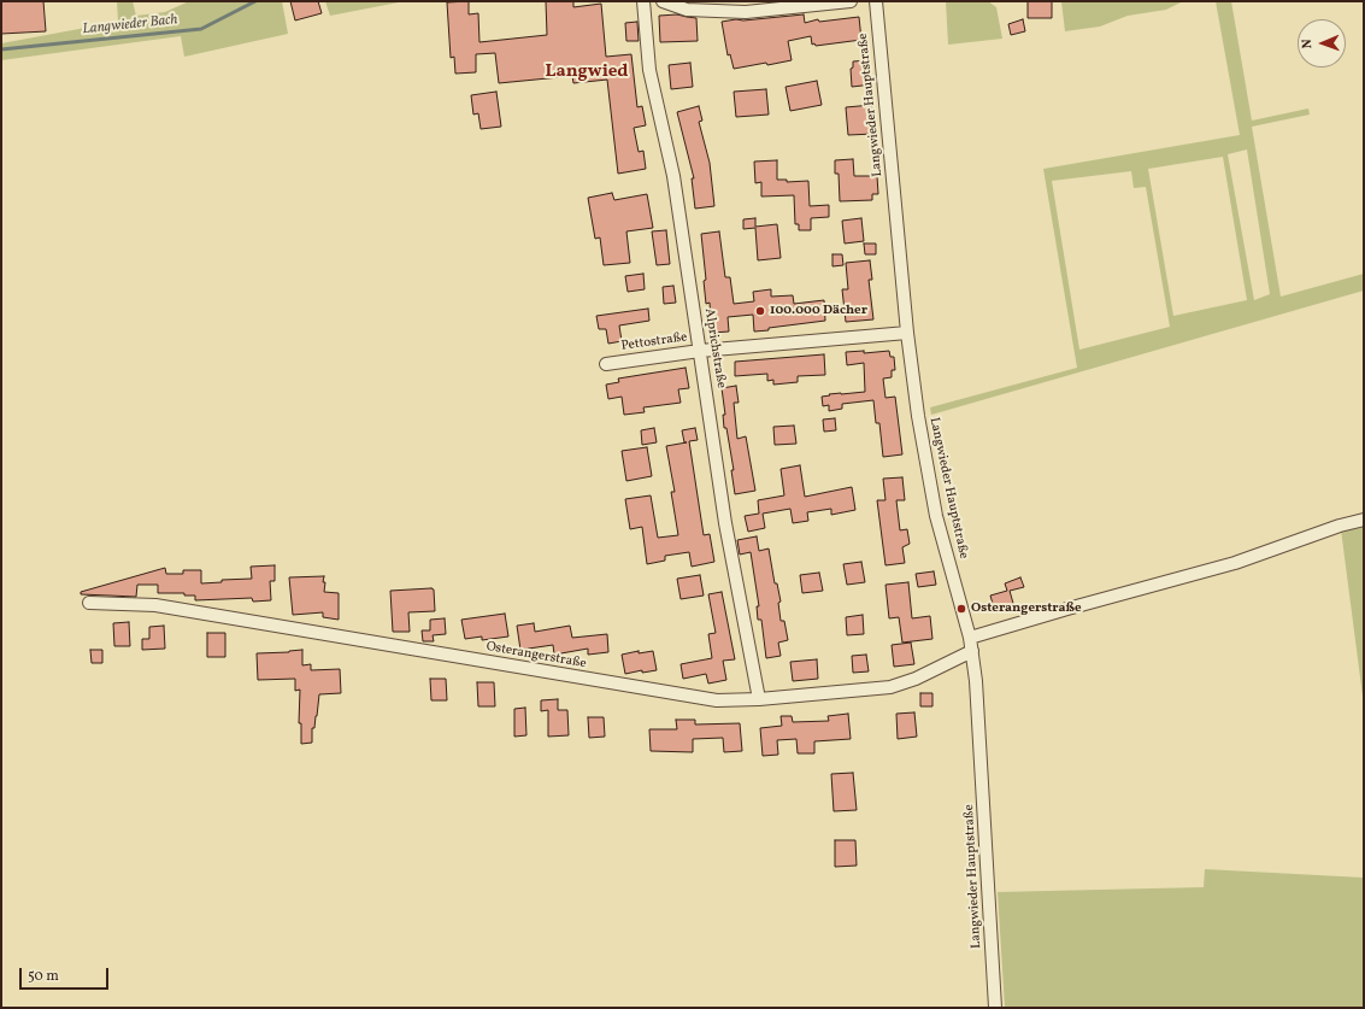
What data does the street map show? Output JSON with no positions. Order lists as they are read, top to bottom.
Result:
{
  "streets": {
    "street": [
      "Langwieder Hauptstraße",
      "Pettostraße",
      "Alprichstraße",
      "Osterangerstraße"
    ]
  },
  "crossings": [
    ["Langwieder Hauptstraße", "Pettostraße"],
    ["Langwieder Hauptstraße", "Osterangerstraße"],
    ["Pettostraße", "Alprichstraße"],
    ["Alprichstraße", "Osterangerstraße"]
  ],
  "districts": ["Langwied"],
  "water": ["Langwieder Bach"],
  "places": ["100.000 Dächer", "Osterangerstraße"],
  "scale_bar": "50 m",
  "north": "left"
}
